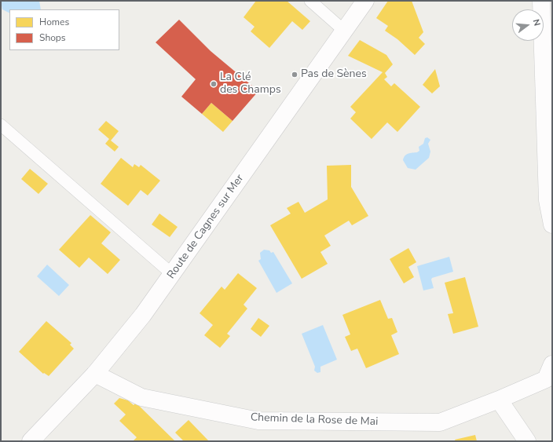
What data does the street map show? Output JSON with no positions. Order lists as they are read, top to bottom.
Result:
{
  "streets": {
    "street": ["Route de Cagnes sur Mer", "Chemin de la Rose de Mai"]
  },
  "crossings": [
    ["Route de Cagnes sur Mer", "Chemin de la Rose de Mai"]
  ],
  "places": ["Pas de Sènes", "La Clé des Champs"],
  "legend": ["Homes", "Shops"],
  "north": "right"
}
